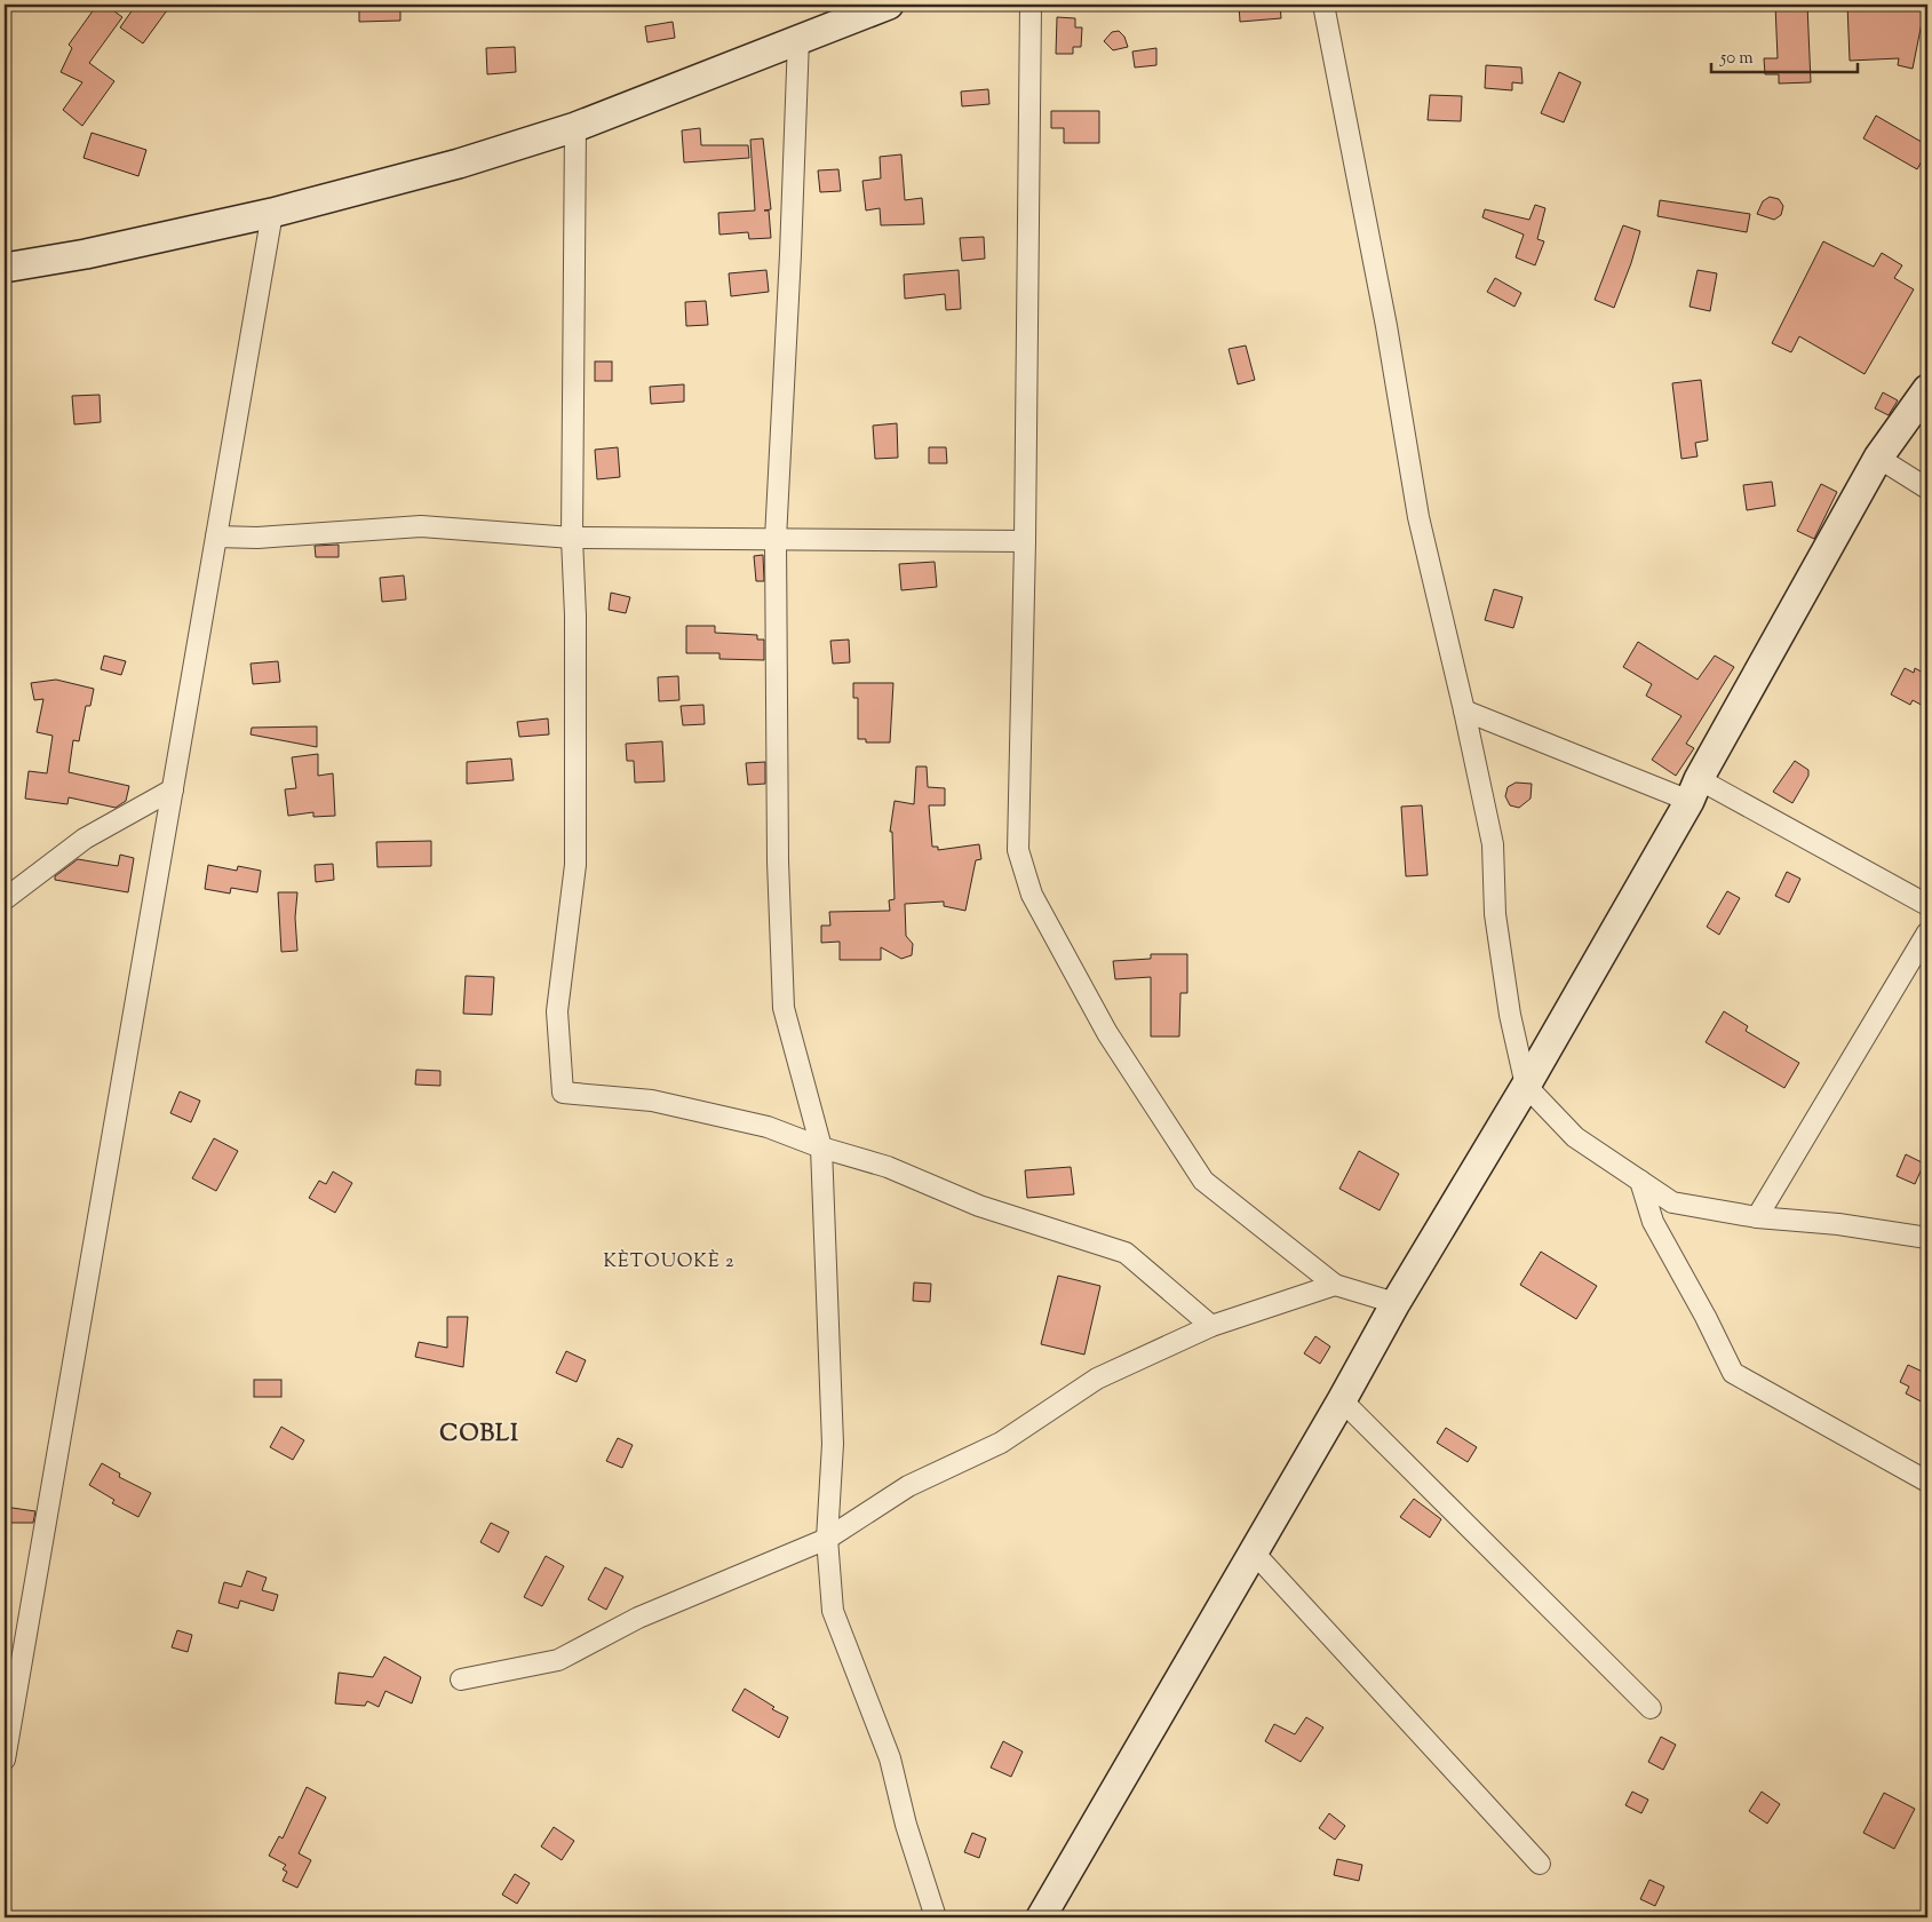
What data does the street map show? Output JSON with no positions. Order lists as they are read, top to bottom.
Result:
{
  "districts": ["KÈTOUOKÈ 2", "COBLI"],
  "scale_bar": "50 m"
}
